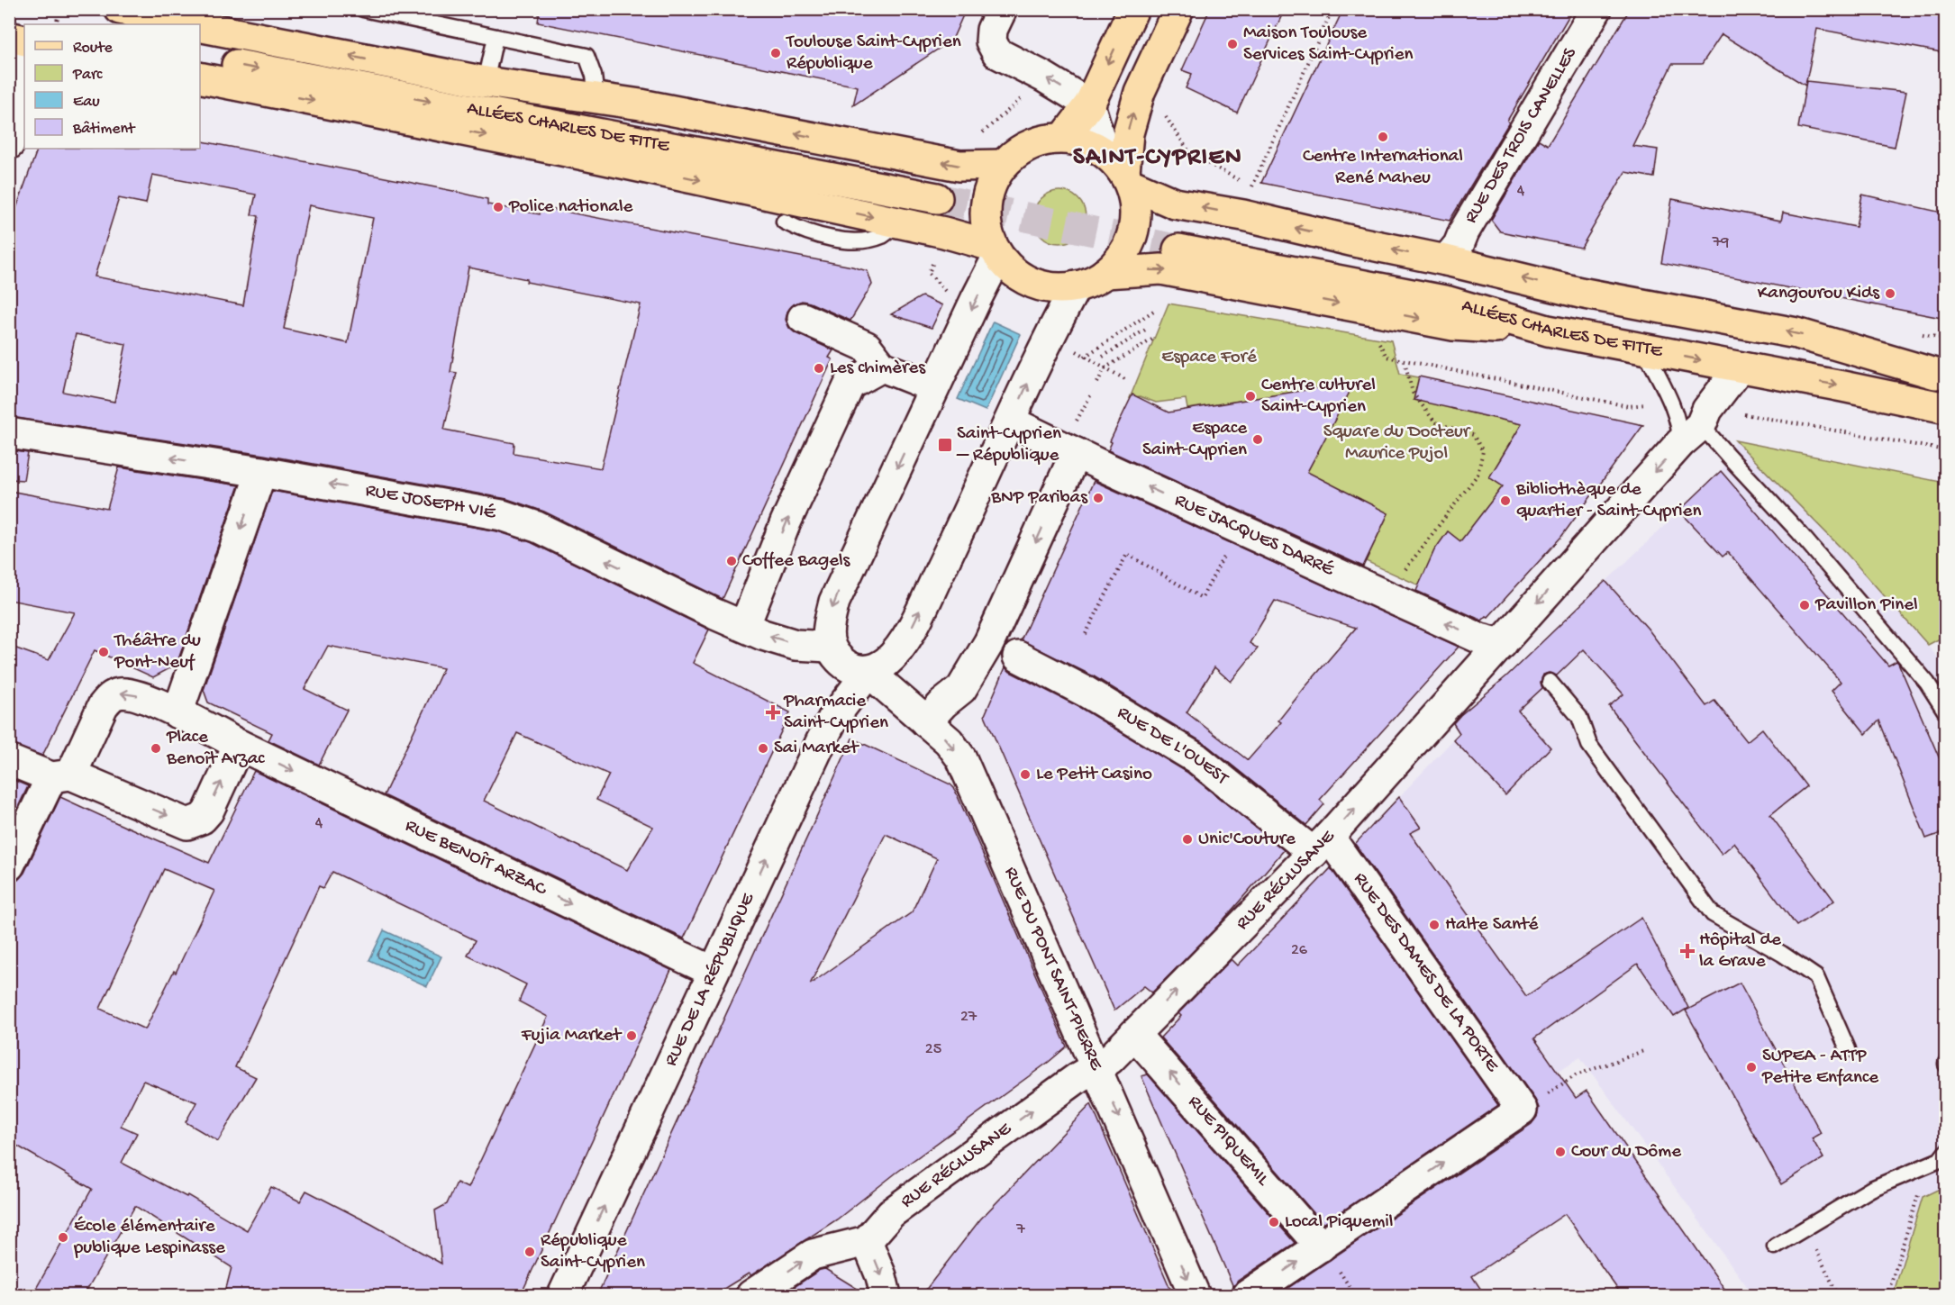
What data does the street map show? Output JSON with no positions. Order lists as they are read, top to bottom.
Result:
{
  "streets": {
    "main road": ["ALLÉES CHARLES DE FITTE"],
    "street": [
      "RUE DES TROIS CANELLES",
      "RUE JOSEPH VIÉ",
      "RUE JACQUES DARRÉ",
      "RUE DE L'OUEST",
      "RUE BENOÎT ARZAC",
      "RUE RÉCLUSANE",
      "RUE DU PONT SAINT-PIERRE",
      "RUE DES DAMES DE LA PORTE",
      "RUE DE LA RÉPUBLIQUE",
      "RUE PIQUEMIL"
    ]
  },
  "crossings": [
    ["ALLÉES CHARLES DE FITTE", "RUE RÉCLUSANE"],
    ["ALLÉES CHARLES DE FITTE", "RUE DE LA RÉPUBLIQUE"],
    ["RUE JOSEPH VIÉ", "RUE DU PONT SAINT-PIERRE"],
    ["RUE JACQUES DARRÉ", "RUE RÉCLUSANE"],
    ["RUE JACQUES DARRÉ", "RUE DE LA RÉPUBLIQUE"],
    ["RUE DE L'OUEST", "RUE RÉCLUSANE"],
    ["RUE DE L'OUEST", "RUE DES DAMES DE LA PORTE"],
    ["RUE BENOÎT ARZAC", "RUE DE LA RÉPUBLIQUE"],
    ["RUE RÉCLUSANE", "RUE DU PONT SAINT-PIERRE"],
    ["RUE RÉCLUSANE", "RUE DES DAMES DE LA PORTE"],
    ["RUE RÉCLUSANE", "RUE PIQUEMIL"],
    ["RUE DU PONT SAINT-PIERRE", "RUE DE LA RÉPUBLIQUE"]
  ],
  "one_way": [
    "RUE JOSEPH VIÉ",
    "RUE JACQUES DARRÉ",
    "RUE BENOÎT ARZAC",
    "RUE DU PONT SAINT-PIERRE",
    "RUE PIQUEMIL"
  ],
  "districts": ["SAINT-CYPRIEN"],
  "parks": ["Espace Foré", "Square du Docteur Maurice Pujol"],
  "places": {
    "other": [
      "Maison Toulouse Services Saint-Cyprien",
      "Toulouse Saint-Cyprien République",
      "Centre International René Maheu",
      "Police nationale",
      "Kangourou Kids",
      "Les chimères",
      "Centre culturel Saint-Cyprien",
      "Espace Saint-Cyprien",
      "BNP Paribas",
      "Bibliothèque de quartier - Saint-Cyprien",
      "Coffee Bagels",
      "Pavillon Pinel",
      "Théâtre du Pont-Neuf",
      "Place Benoît Arzac",
      "Sai Market",
      "Le Petit Casino",
      "Unic'Couture",
      "Halte Santé",
      "Fujia Market",
      "SUPEA - ATTP Petite Enfance",
      "Cour du Dôme",
      "Local Piquemil",
      "École élémentaire publique Lespinasse",
      "République Saint-Cyprien"
    ],
    "transit": ["Saint-Cyprien – République"],
    "health": ["Pharmacie Saint-Cyprien", "Hôpital de la Grave"]
  },
  "house_numbers": [
    "4",
    "79",
    "4",
    "26",
    "27",
    "25",
    "7"
  ],
  "legend": [
    "Route",
    "Parc",
    "Eau",
    "Bâtiment"
  ]
}
